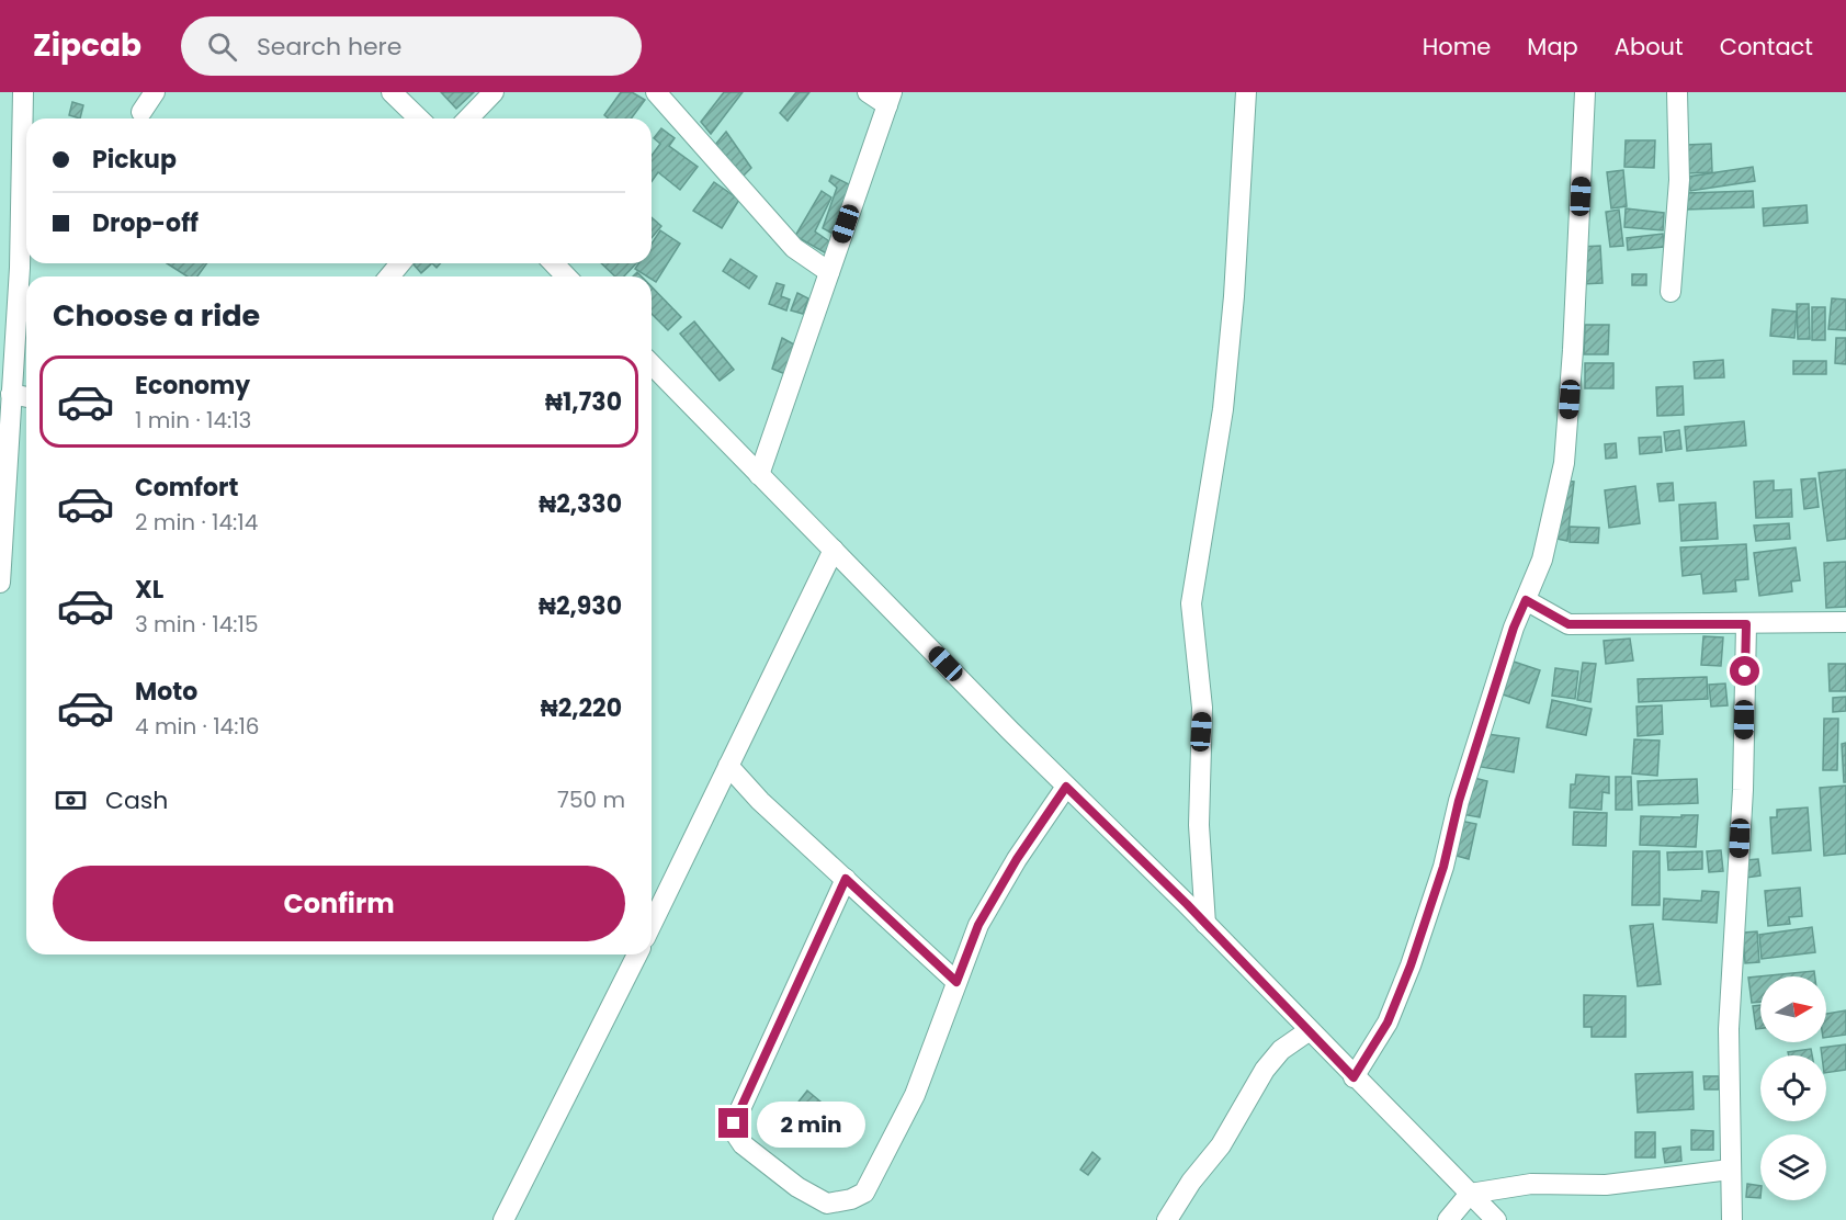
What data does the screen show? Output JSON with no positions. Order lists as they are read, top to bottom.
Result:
{
  "north": "right",
  "page": {
    "header": "Zipcab",
    "search": "Search here",
    "nav": [
      "Home",
      "Map",
      "About",
      "Contact"
    ],
    "banner": ["Pickup", "Drop-off"],
    "heading": "Choose a ride",
    "list": [
      {
        "name": "Economy",
        "note": "1 min · 14:13",
        "value": "₦1,730"
      },
      {
        "name": "Comfort",
        "note": "2 min · 14:14",
        "value": "₦2,330"
      },
      {
        "name": "XL",
        "note": "3 min · 14:15",
        "value": "₦2,930"
      },
      {
        "name": "Moto",
        "note": "4 min · 14:16",
        "value": "₦2,220"
      }
    ],
    "pay": ["Cash", "750 m"],
    "buttons": "Confirm",
    "bubble": "2 min"
  }
}
